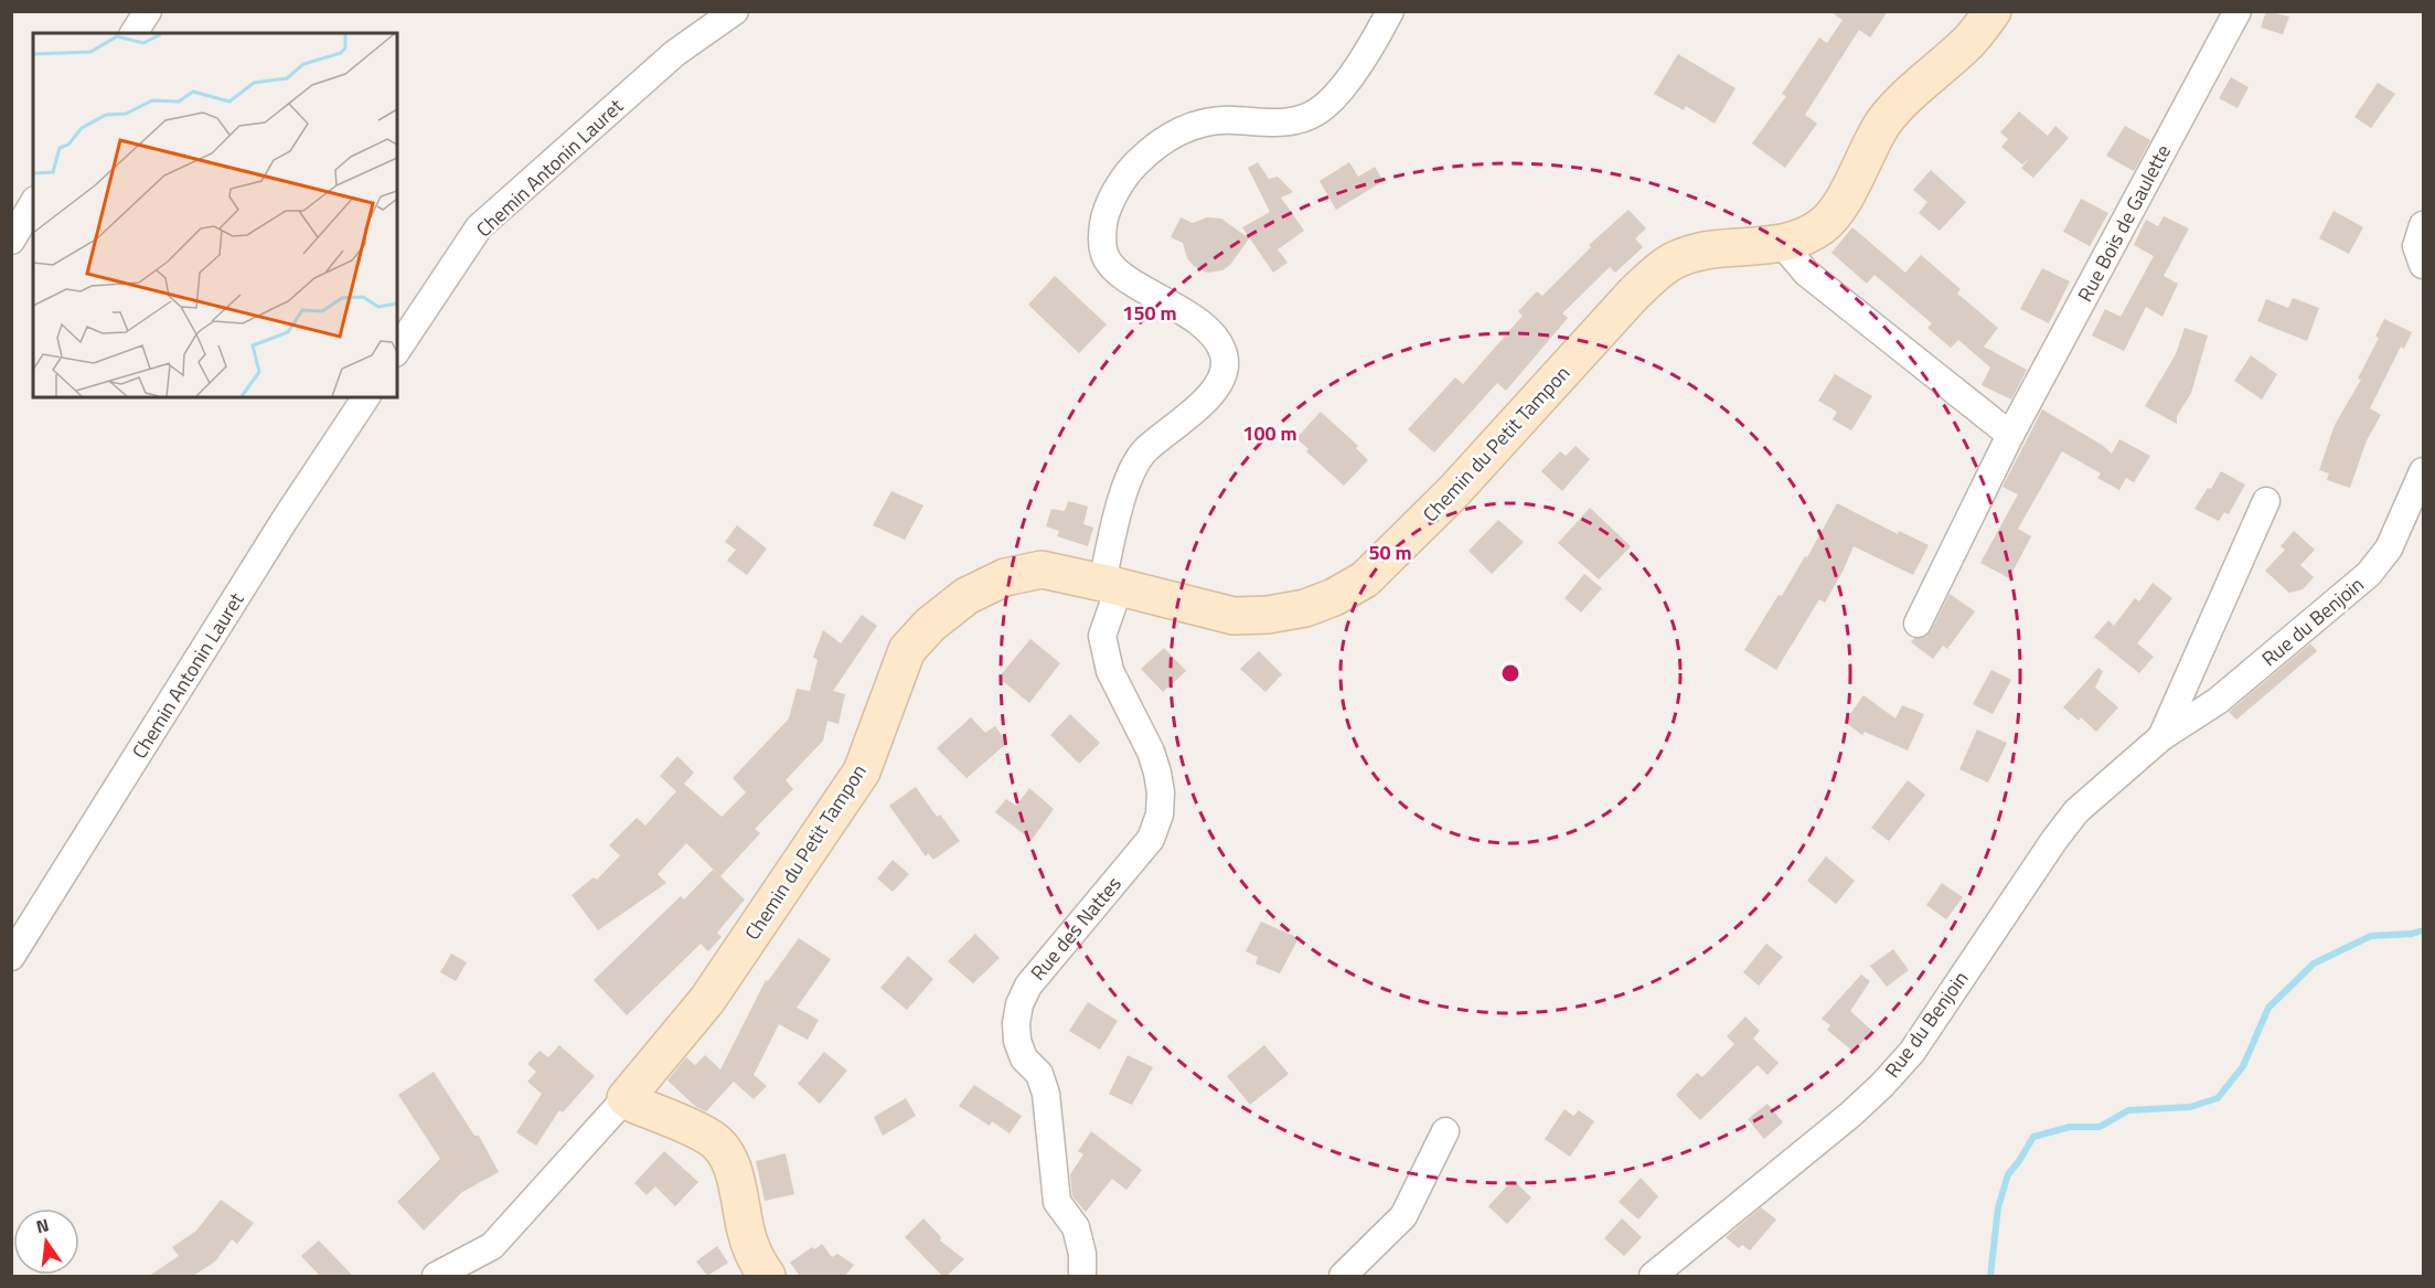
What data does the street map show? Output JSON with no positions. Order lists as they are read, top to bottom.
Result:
{
  "streets": {
    "street": [
      "Chemin Antonin Lauret",
      "Rue Bois de Gaulette",
      "Chemin du Petit Tampon",
      "Rue du Benjoin",
      "Rue des Nattes"
    ]
  },
  "crossings": [
    ["Chemin du Petit Tampon", "Rue des Nattes"]
  ],
  "north": "top",
  "rings": ["150 m", "100 m", "50 m"]
}
